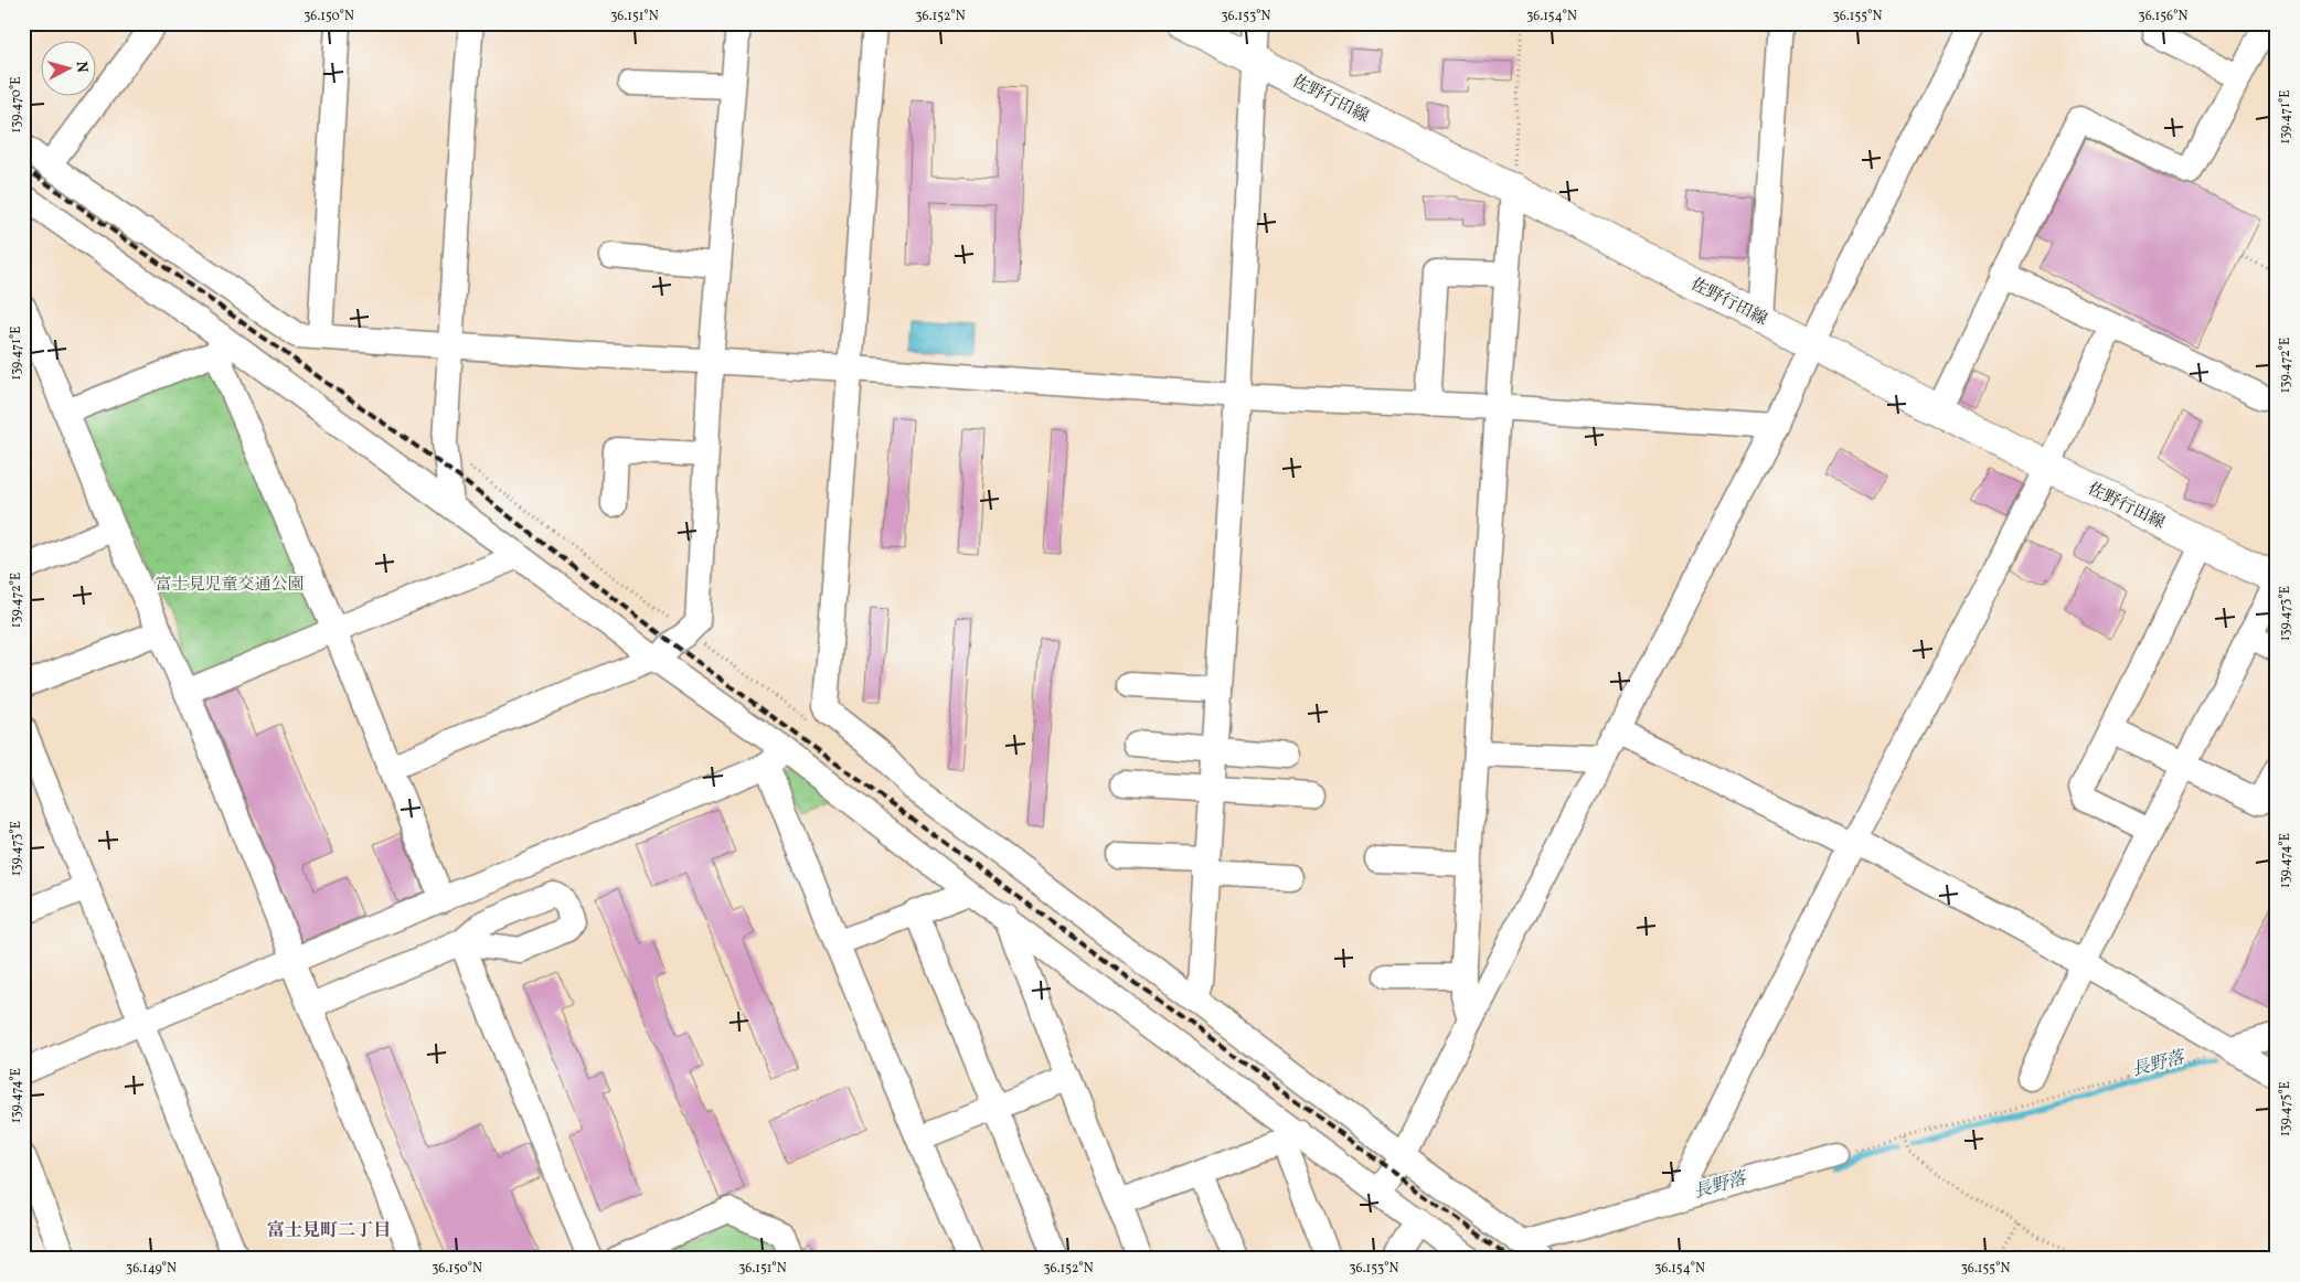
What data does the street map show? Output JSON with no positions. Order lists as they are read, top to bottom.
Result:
{
  "streets": {
    "main road": ["佐野行田線"]
  },
  "districts": ["富士見町二丁目"],
  "water": ["長野落"],
  "parks": ["富士見児童交通公園"],
  "north": "right",
  "coordinates": [
    "36.150°N",
    "36.151°N",
    "36.152°N",
    "36.153°N",
    "36.154°N",
    "36.155°N",
    "36.156°N",
    "139.470°E",
    "139.471°E",
    "139.472°E",
    "139.473°E",
    "139.474°E",
    "139.475°E",
    "36.149°N"
  ]
}
